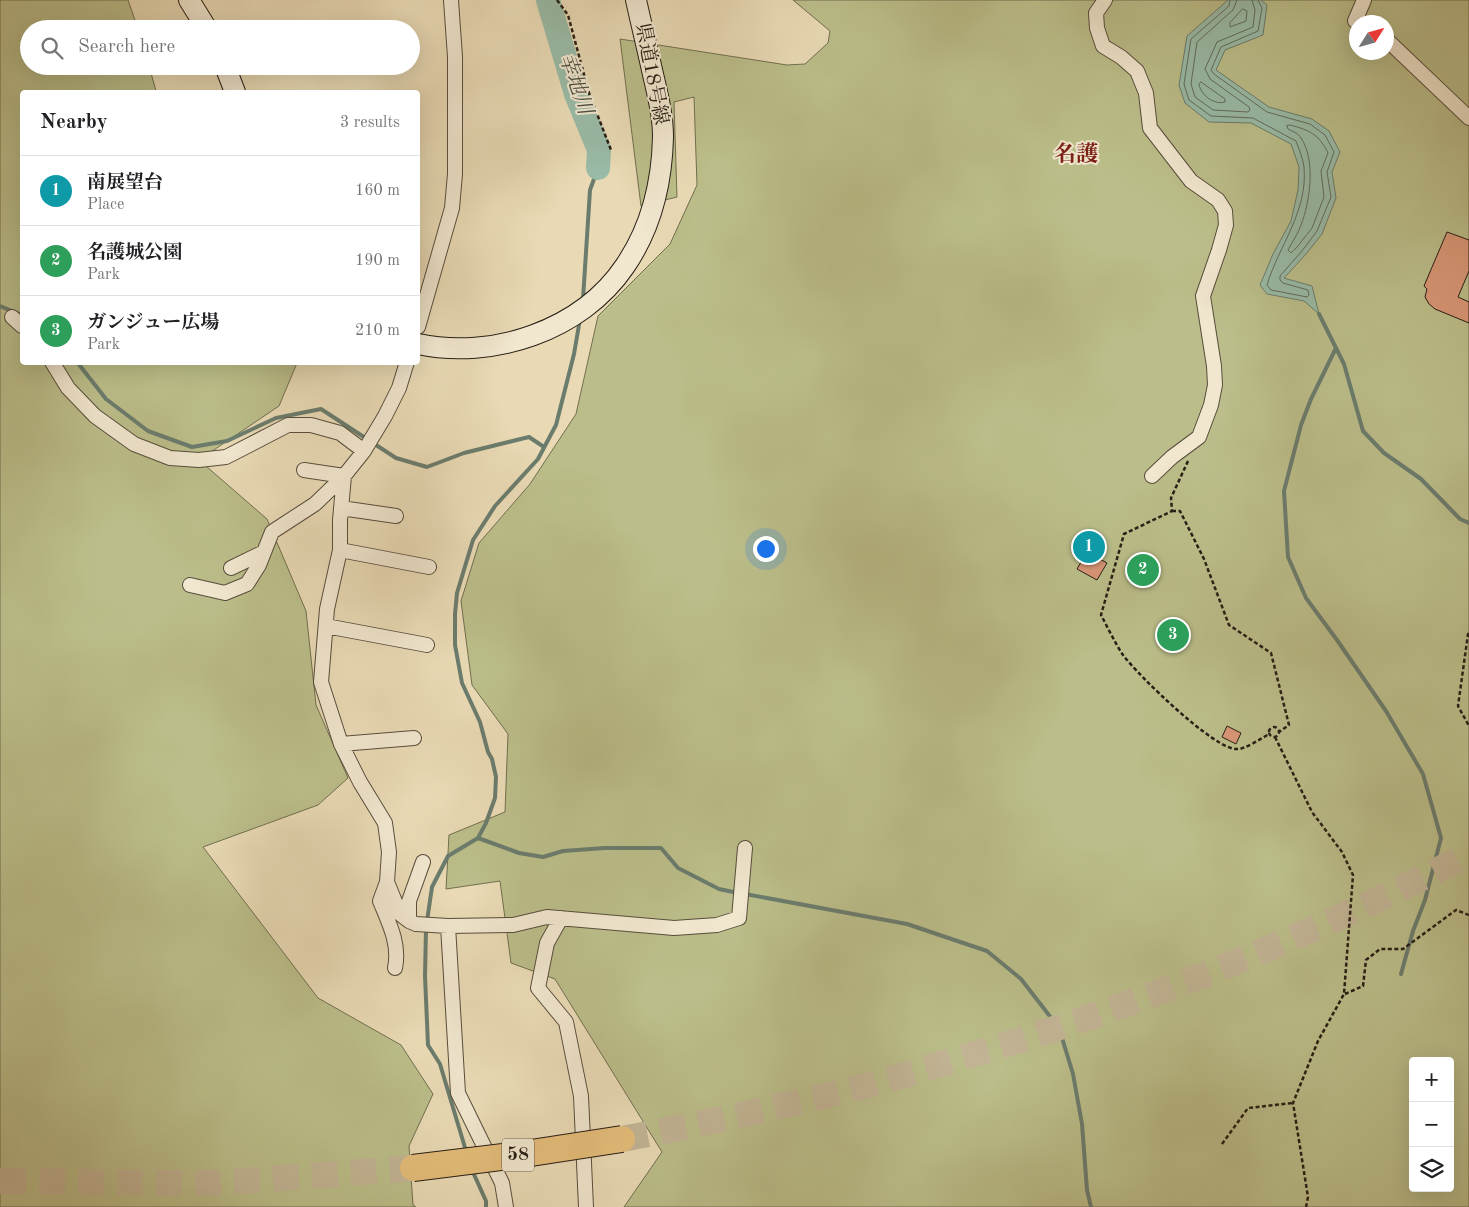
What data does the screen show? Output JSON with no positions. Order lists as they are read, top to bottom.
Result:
{
  "streets": {
    "highway": ["58"],
    "main road": ["県道18号線"]
  },
  "districts": ["名護"],
  "water": ["幸地川"],
  "north": "top right",
  "page": {
    "search": "Search here",
    "heading": ["Nearby", "3 results"],
    "list": [
      {
        "mark": "1",
        "name": "南展望台",
        "note": "Place",
        "value": "160 m"
      },
      {
        "mark": "2",
        "name": "名護城公園",
        "note": "Park",
        "value": "190 m"
      },
      {
        "mark": "3",
        "name": "ガンジュー広場",
        "note": "Park",
        "value": "210 m"
      }
    ],
    "pins": ["1", "2", "3"],
    "map_buttons": ["+", "−"]
  }
}
